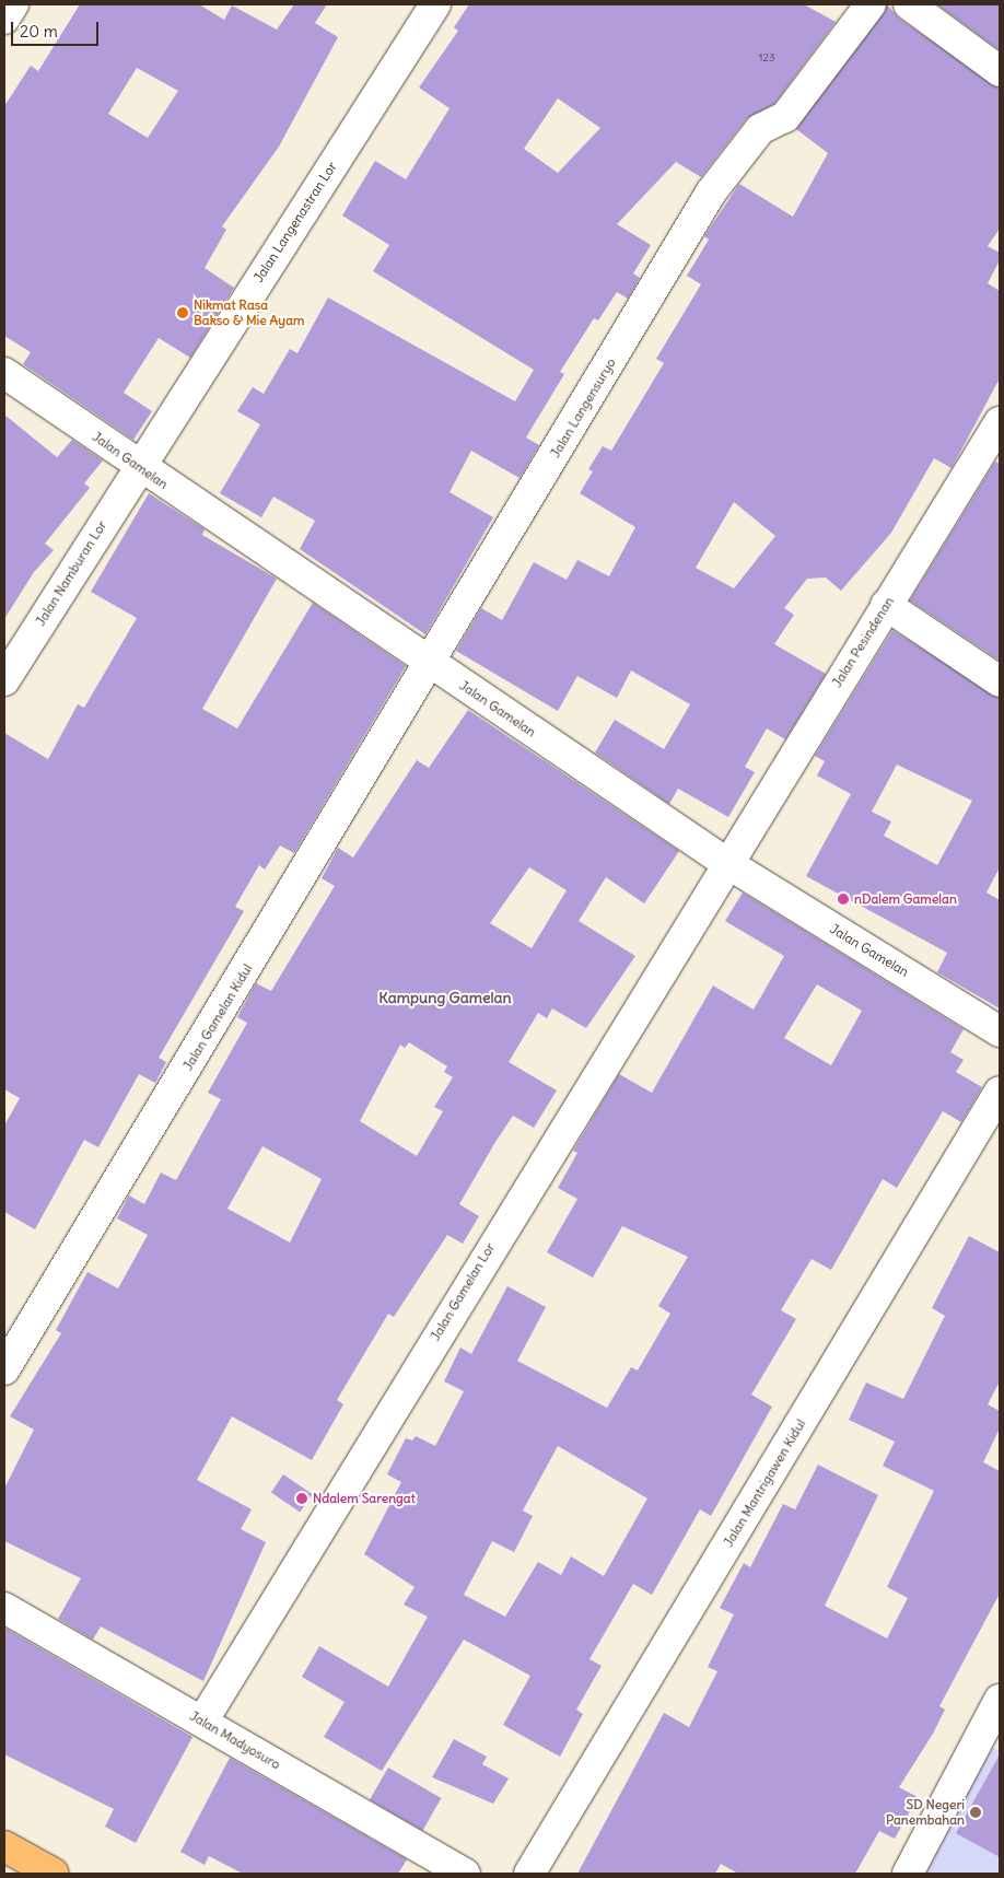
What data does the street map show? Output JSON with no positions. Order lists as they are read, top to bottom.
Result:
{
  "streets": {
    "street": [
      "Jalan Langenastran Lor",
      "Jalan Langensuryo",
      "Jalan Gamelan",
      "Jalan Namburan Lor",
      "Jalan Pesindenan",
      "Jalan Gamelan Kidul",
      "Jalan Gamelan Lor",
      "Jalan Mantrigawen Kidul",
      "Jalan Madyosuro"
    ]
  },
  "crossings": [
    ["Jalan Langenastran Lor", "Jalan Gamelan"],
    ["Jalan Langenastran Lor", "Jalan Namburan Lor"],
    ["Jalan Langensuryo", "Jalan Gamelan"],
    ["Jalan Langensuryo", "Jalan Gamelan Kidul"],
    ["Jalan Gamelan", "Jalan Namburan Lor"],
    ["Jalan Gamelan", "Jalan Pesindenan"],
    ["Jalan Gamelan", "Jalan Gamelan Kidul"],
    ["Jalan Gamelan", "Jalan Gamelan Lor"],
    ["Jalan Pesindenan", "Jalan Gamelan Lor"],
    ["Jalan Gamelan Lor", "Jalan Madyosuro"]
  ],
  "districts": ["Kampung Gamelan"],
  "places": [
    "Nikmat Rasa Bakso & Mie Ayam",
    "nDalem Gamelan",
    "Ndalem Sarengat",
    "SD Negeri Panembahan"
  ],
  "house_numbers": ["123"],
  "scale_bar": "20 m"
}
